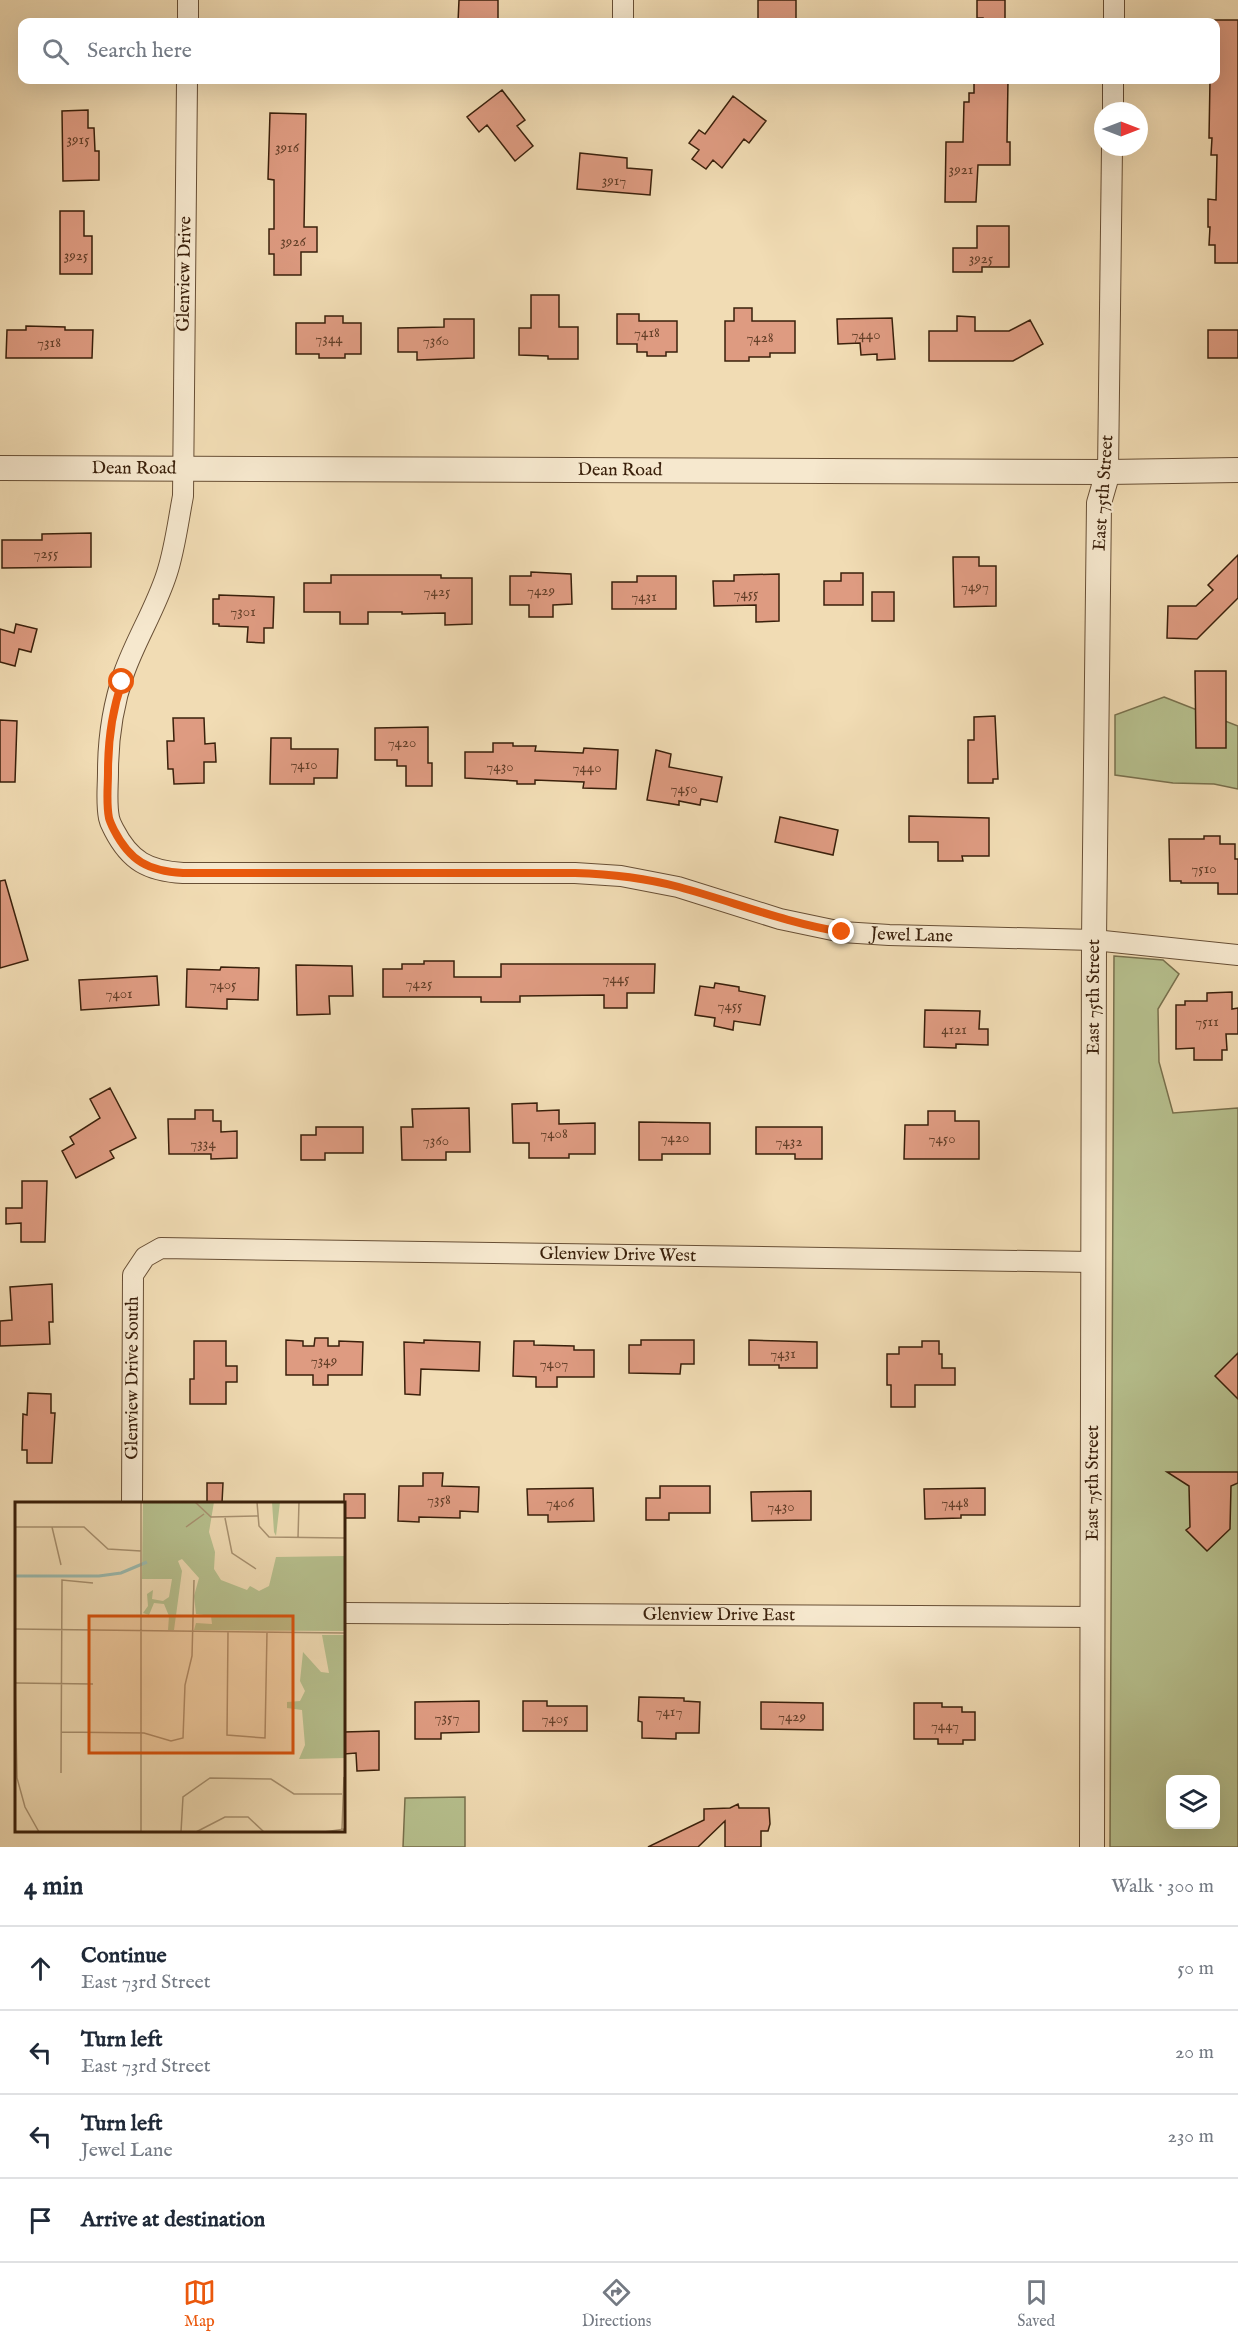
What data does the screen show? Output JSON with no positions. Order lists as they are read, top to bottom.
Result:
{
  "streets": {
    "street": [
      "Glenview Drive",
      "Dean Road",
      "East 75th Street",
      "Jewel Lane",
      "Glenview Drive West",
      "Glenview Drive South",
      "Glenview Drive East"
    ]
  },
  "crossings": [
    ["Glenview Drive", "Dean Road"],
    ["Glenview Drive", "Jewel Lane"],
    ["Dean Road", "East 75th Street"],
    ["East 75th Street", "Jewel Lane"],
    ["East 75th Street", "Glenview Drive West"],
    ["East 75th Street", "Glenview Drive East"],
    ["Glenview Drive West", "Glenview Drive South"]
  ],
  "house_numbers": [
    "3915",
    "3916",
    "3921",
    "3917",
    "3926",
    "3925",
    "3925",
    "7418",
    "7440",
    "7428",
    "7344",
    "7360",
    "7318",
    "7255",
    "7497",
    "7429",
    "7425",
    "7455",
    "7431",
    "7301",
    "7420",
    "7410",
    "7430",
    "7440",
    "7450",
    "7510",
    "7445",
    "7425",
    "7405",
    "7401",
    "7455",
    "7511",
    "4121",
    "7408",
    "7420",
    "7450",
    "7360",
    "7432",
    "7334",
    "7431",
    "7349",
    "7407",
    "7358",
    "7406",
    "7448",
    "7430",
    "7417",
    "7429",
    "7357",
    "7405",
    "7447"
  ],
  "north": "right",
  "page": {
    "search": "Search here",
    "heading": ["4 min", "Walk · 300 m"],
    "list": [
      ["Continue", "East 73rd Street", "50 m"],
      ["Turn left", "East 73rd Street", "20 m"],
      ["Turn left", "Jewel Lane", "230 m"],
      "Arrive at destination"
    ],
    "nav": ["Map", "Directions", "Saved"]
  }
}
